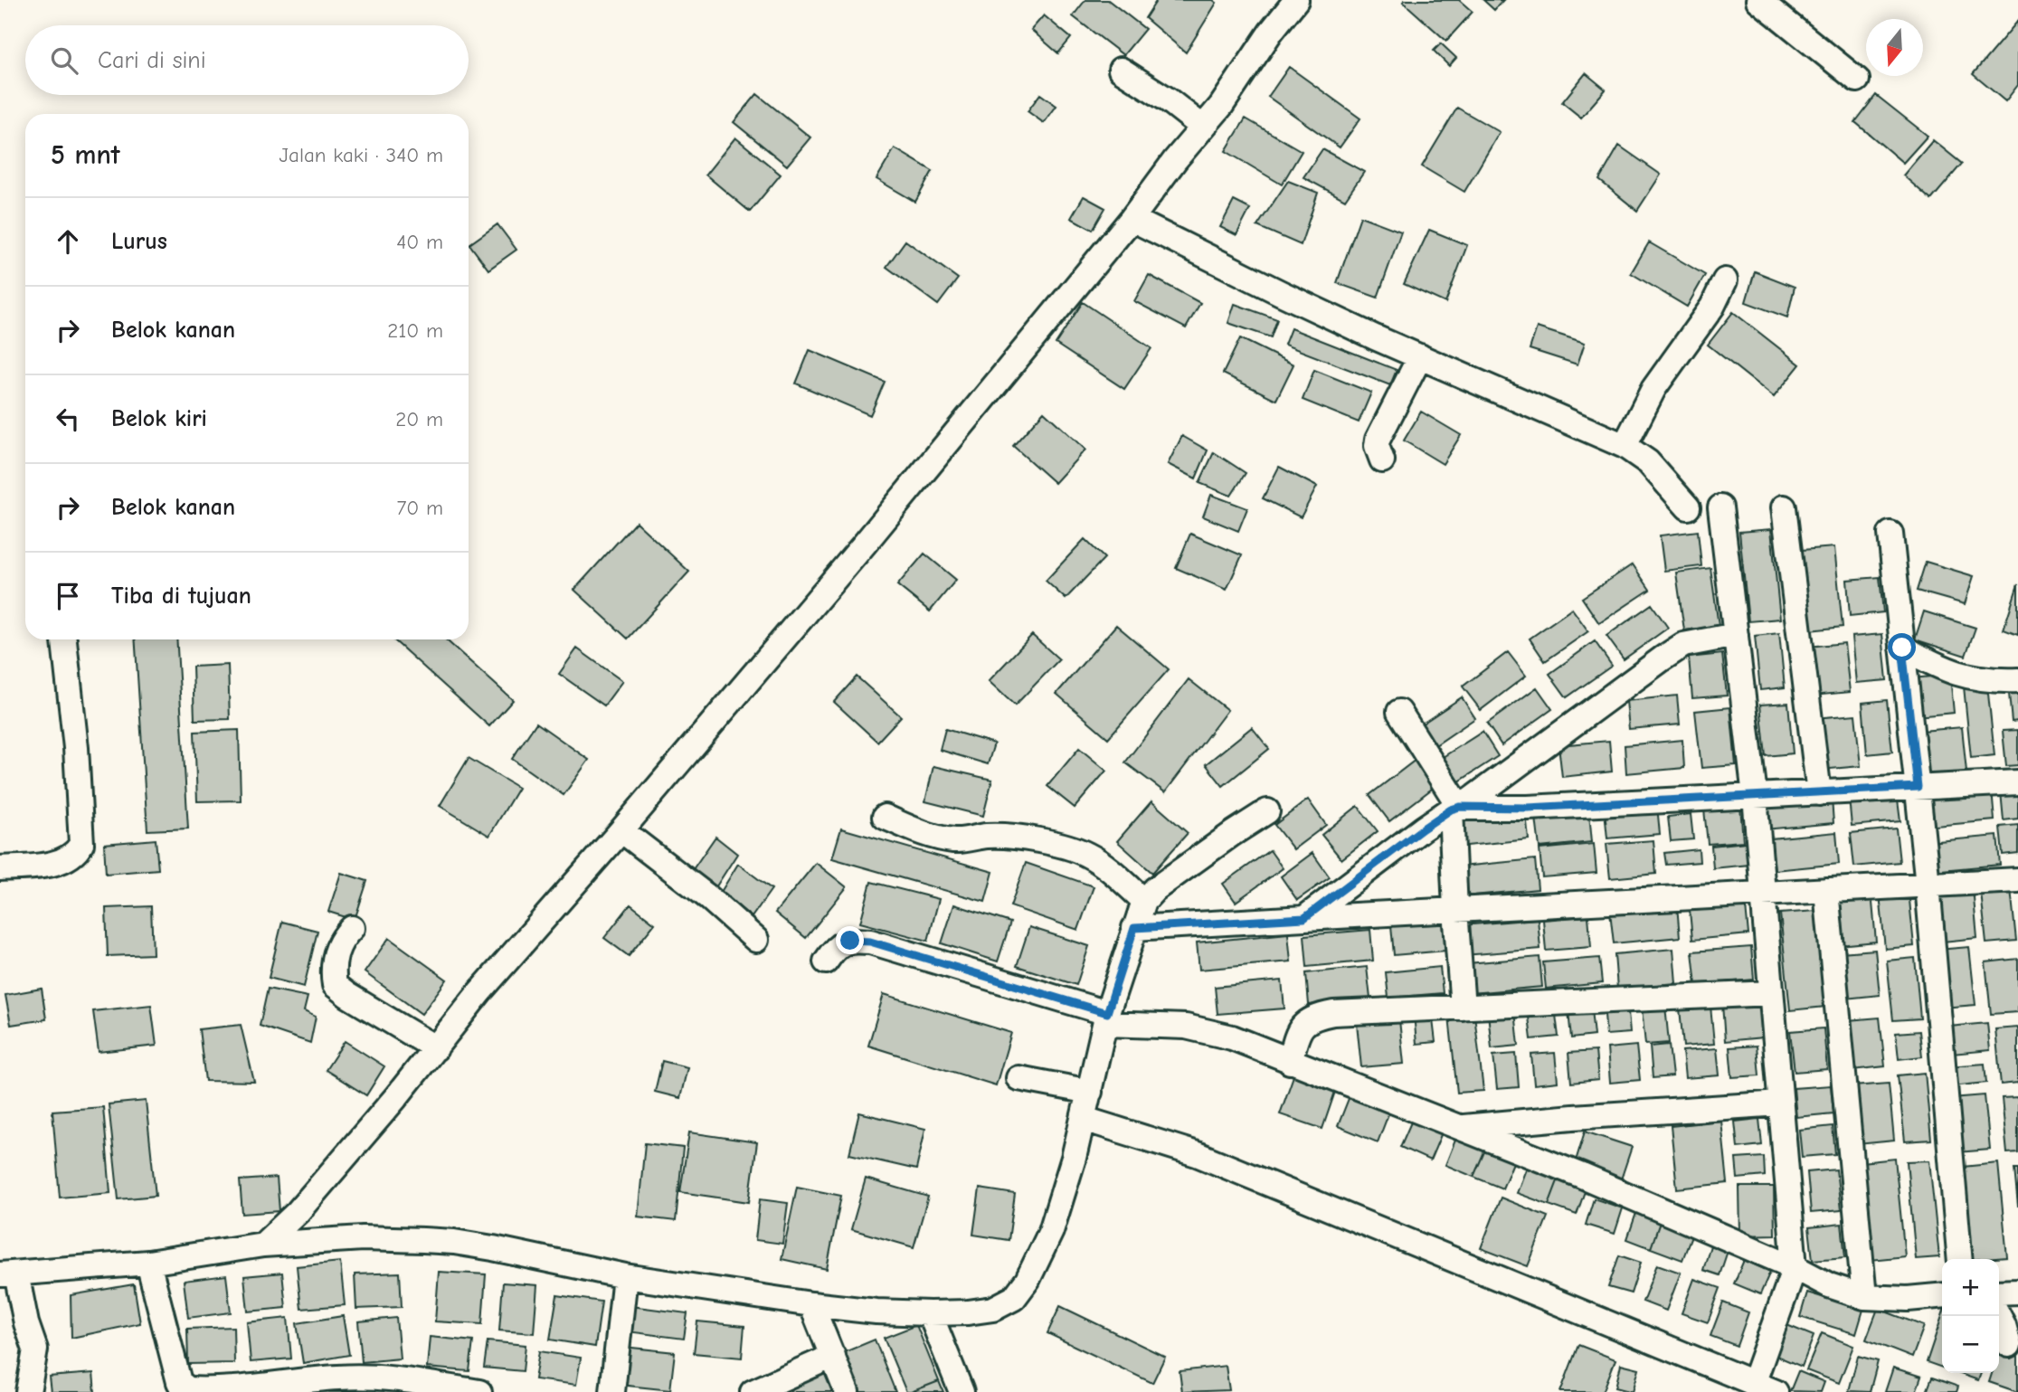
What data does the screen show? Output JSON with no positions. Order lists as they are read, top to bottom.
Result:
{
  "north": "bottom",
  "page": {
    "search": "Cari di sini",
    "heading": ["5 mnt", "Jalan kaki · 340 m"],
    "list": [
      ["Lurus", "40 m"],
      ["Belok kanan", "210 m"],
      ["Belok kiri", "20 m"],
      ["Belok kanan", "70 m"],
      "Tiba di tujuan"
    ],
    "map_buttons": ["+", "−"]
  }
}
